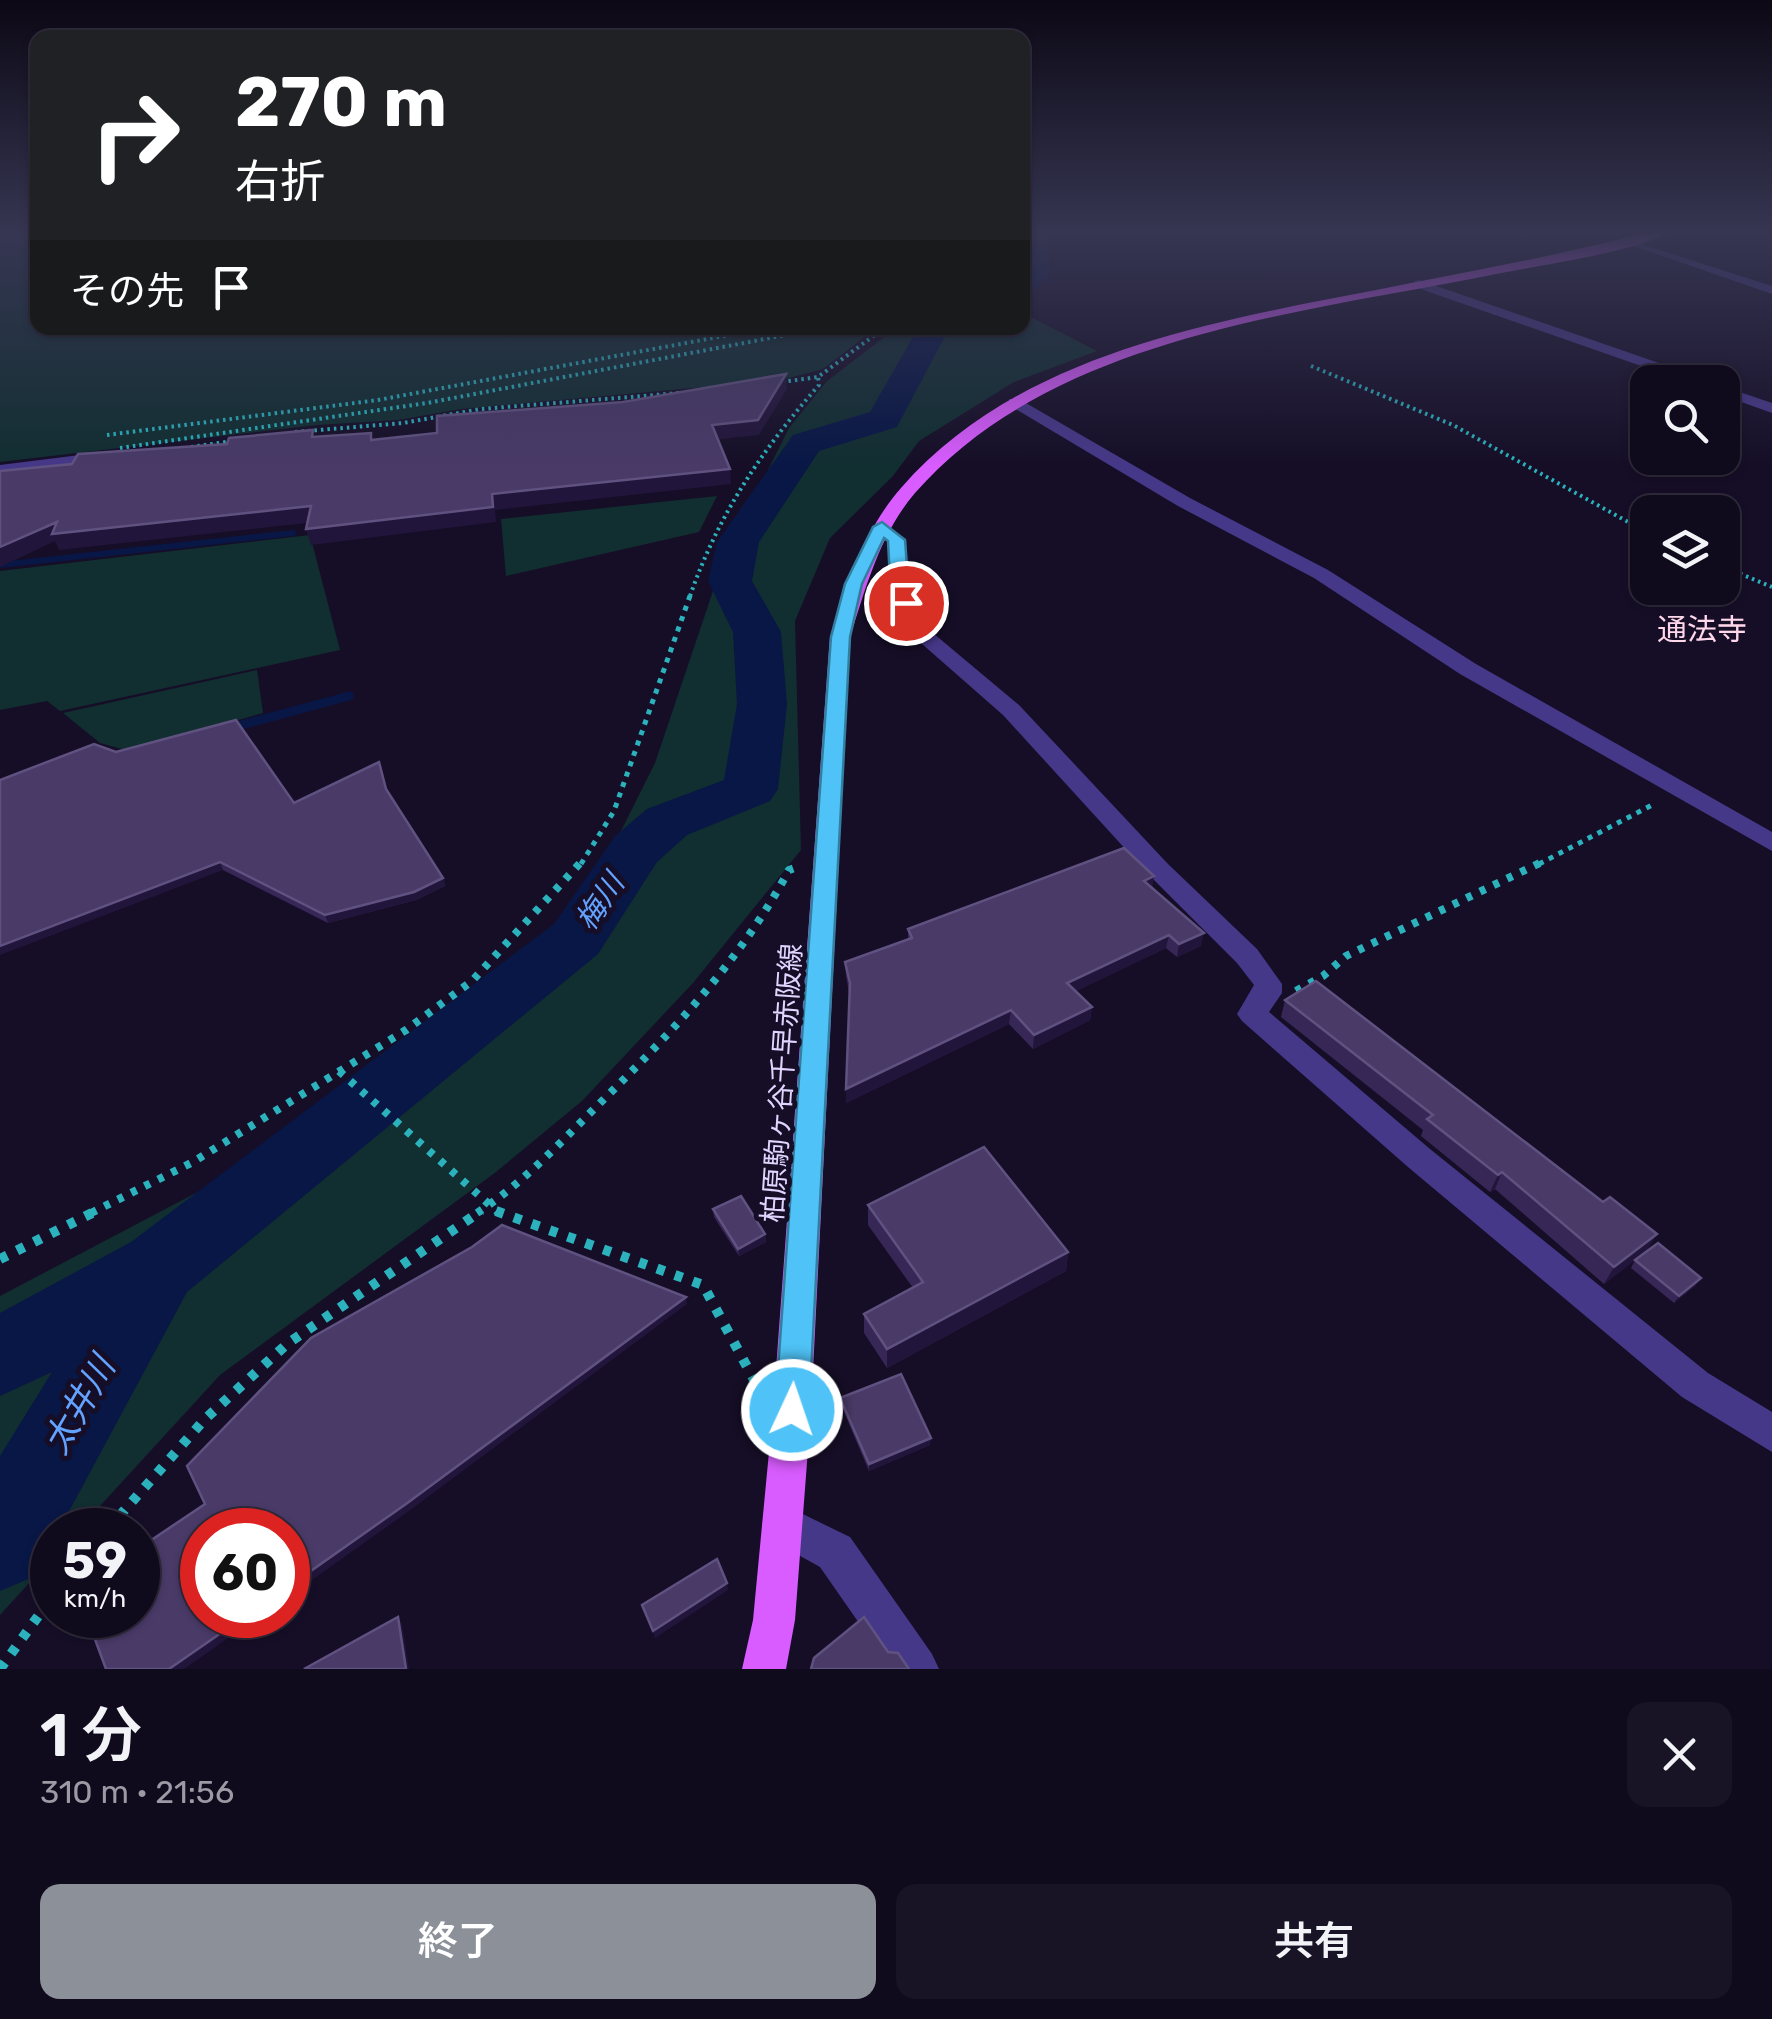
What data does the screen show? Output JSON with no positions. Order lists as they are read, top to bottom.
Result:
{
  "streets": {
    "main road": ["柏原駒ヶ谷千早赤阪線"]
  },
  "districts": ["通法寺"],
  "water": ["梅川", "太井川"],
  "page": {
    "turn": ["270 m", "右折"],
    "then": "その先",
    "speed": "59 km/h",
    "limit": "60",
    "heading": ["1 分", "310 m · 21:56"],
    "buttons": ["終了", "共有"]
  }
}
